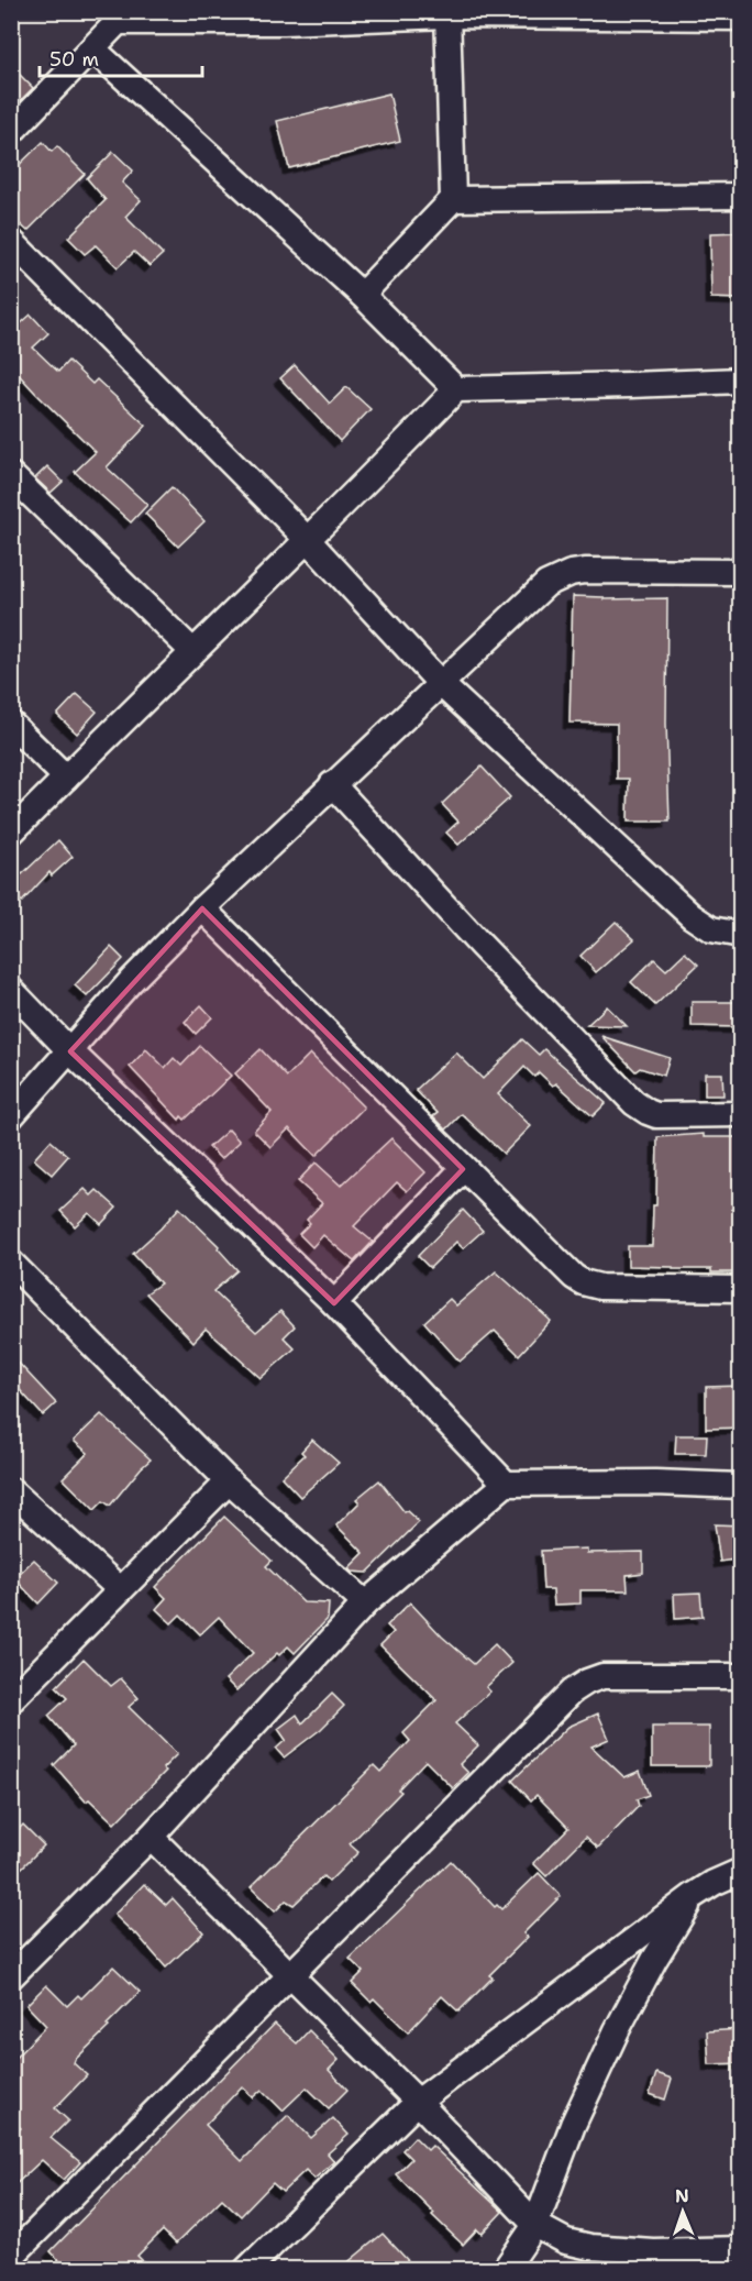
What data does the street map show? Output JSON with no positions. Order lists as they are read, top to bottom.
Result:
{
  "scale_bar": "50 m",
  "north": "top"
}
